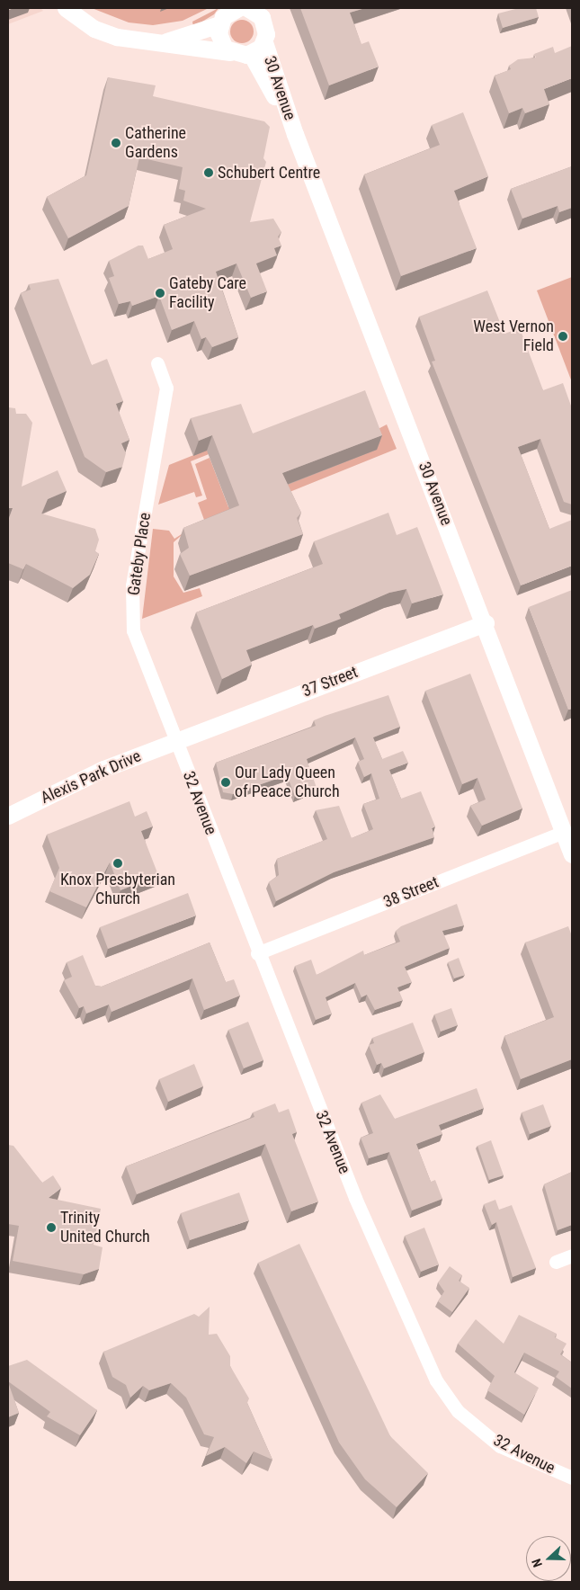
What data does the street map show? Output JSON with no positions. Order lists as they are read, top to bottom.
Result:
{
  "streets": {
    "street": [
      "30 Avenue",
      "Gateby Place",
      "37 Street",
      "Alexis Park Drive",
      "32 Avenue",
      "38 Street"
    ]
  },
  "crossings": [
    ["30 Avenue", "37 Street"],
    ["30 Avenue", "38 Street"],
    ["Gateby Place", "37 Street"],
    ["Gateby Place", "Alexis Park Drive"],
    ["Gateby Place", "32 Avenue"],
    ["37 Street", "Alexis Park Drive"],
    ["37 Street", "32 Avenue"],
    ["Alexis Park Drive", "32 Avenue"],
    ["32 Avenue", "38 Street"]
  ],
  "places": [
    "Catherine Gardens",
    "Schubert Centre",
    "Gateby Care Facility",
    "West Vernon Field",
    "Our Lady Queen of Peace Church",
    "Knox Presbyterian Church",
    "Trinity United Church"
  ],
  "north": "left"
}
